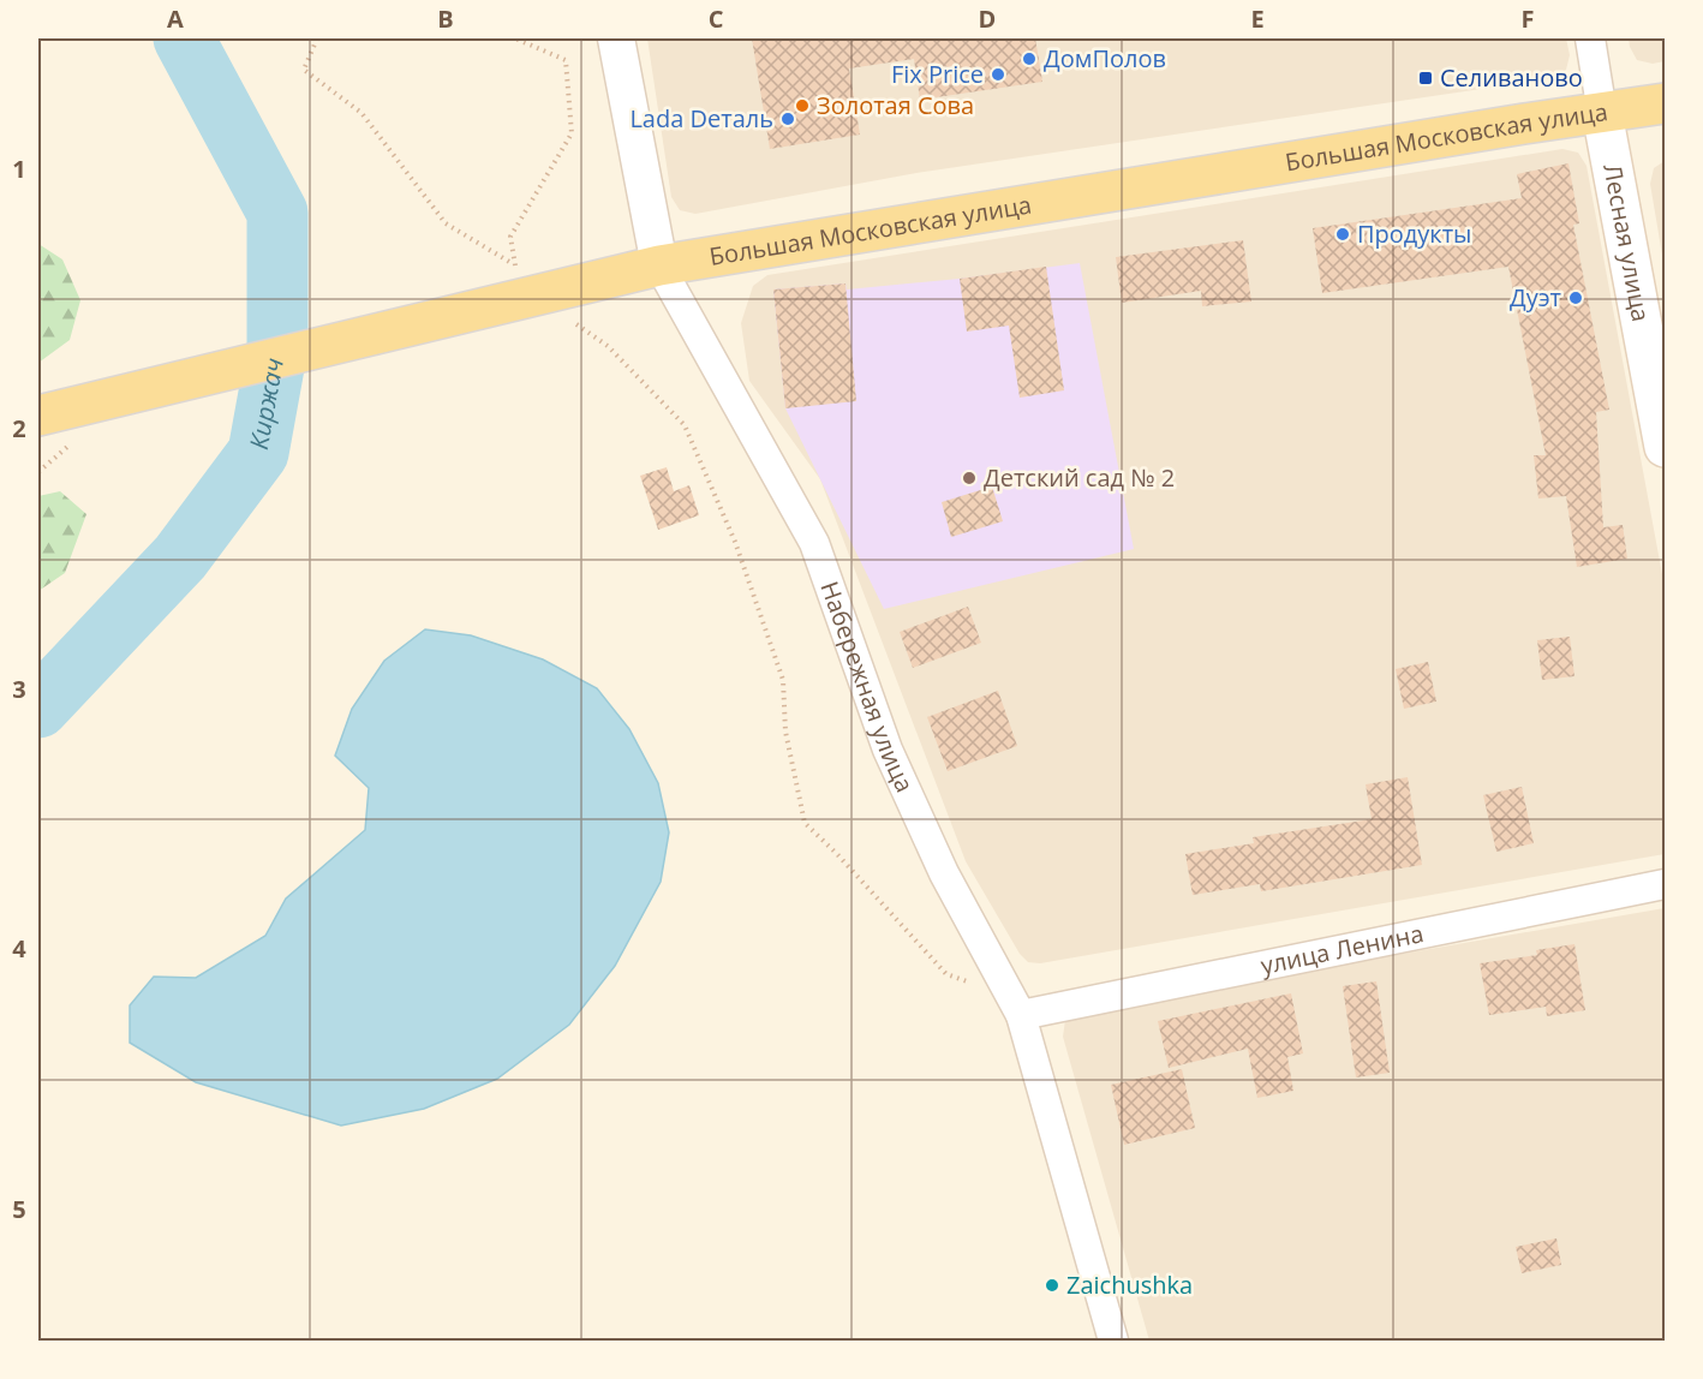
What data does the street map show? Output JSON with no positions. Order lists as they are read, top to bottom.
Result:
{
  "streets": {
    "main road": ["Большая Московская улица", "Лесная улица"],
    "street": ["Набережная улица", "улица Ленина"]
  },
  "crossings": [
    ["Большая Московская улица", "Лесная улица"],
    ["Большая Московская улица", "Набережная улица"],
    ["Набережная улица", "улица Ленина"]
  ],
  "water": ["Киржач"],
  "places": {
    "other": [
      "ДомПолов",
      "Fix Price",
      "Золотая Сова",
      "Lada Dеталь",
      "Продукты",
      "Дуэт",
      "Детский сад № 2",
      "Zaichushka"
    ],
    "transit": ["Селиваново"]
  },
  "grid": {
    "columns": [
      "A",
      "B",
      "C",
      "D",
      "E",
      "F"
    ],
    "rows": [
      "1",
      "2",
      "3",
      "4",
      "5"
    ]
  }
}
